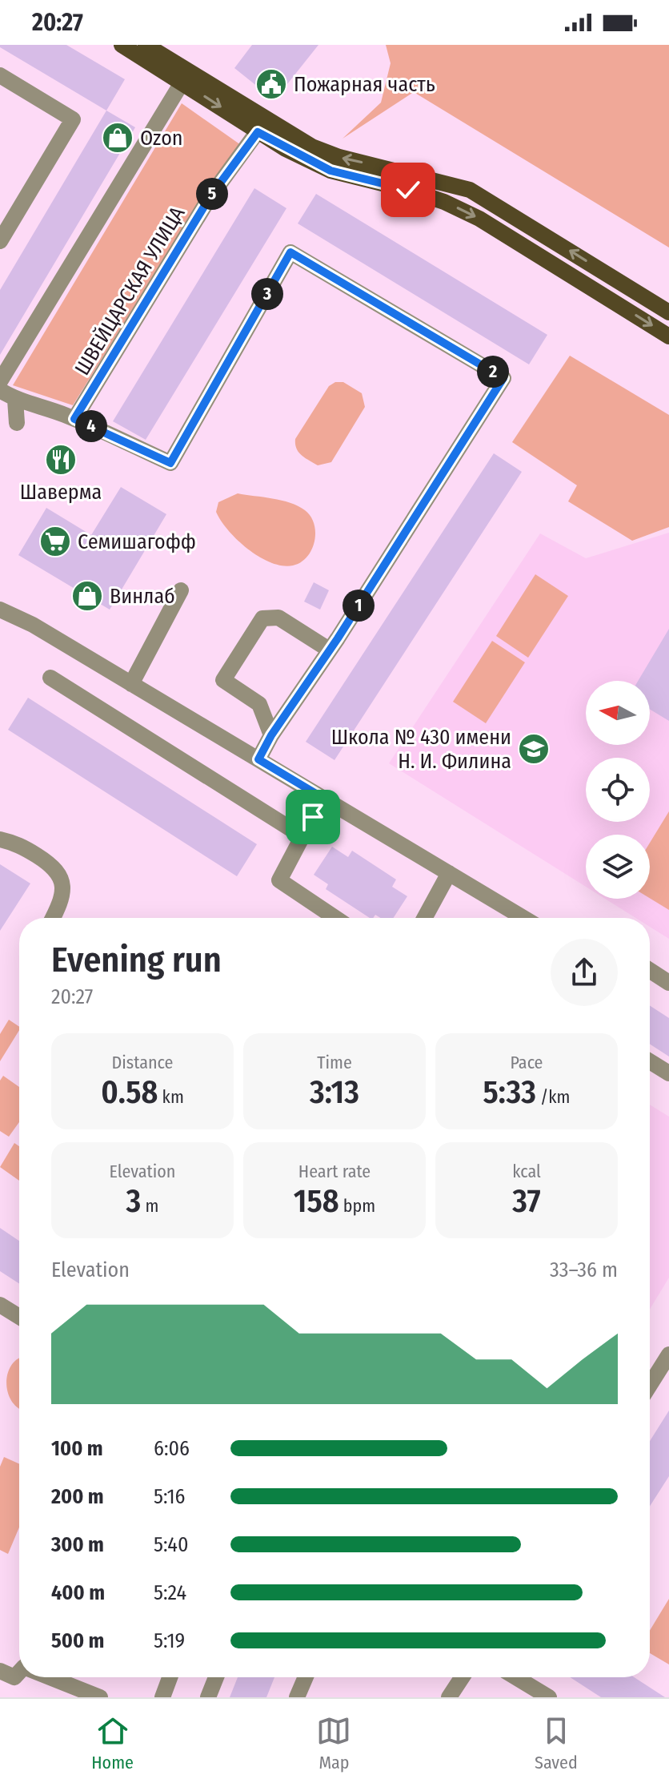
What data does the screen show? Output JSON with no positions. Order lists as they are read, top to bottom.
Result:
{
  "streets": {
    "street": ["ШВЕЙЦАРСКАЯ УЛИЦА"]
  },
  "places": {
    "public building": ["Пожарная часть"],
    "shop": ["Ozon", "Винлаб"],
    "restaurant": ["Шаверма"],
    "supermarket": ["Семишагофф"],
    "school or university": ["Школа № 430 имени Н. И. Филина"]
  },
  "north": "left",
  "page": {
    "status": "20:27",
    "pins": [
      "5",
      "3",
      "2",
      "4",
      "1"
    ],
    "heading": ["Evening run", "20:27"],
    "stats": [
      ["Distance", "0.58 km"],
      ["Time", "3:13"],
      ["Pace", "5:33 /km"],
      ["Elevation", "3 m"],
      ["Heart rate", "158 bpm"],
      ["kcal", "37"]
    ],
    "chart": ["Elevation", "33–36 m"],
    "list": [
      {
        "name": "100 m",
        "note": "6:06"
      },
      {
        "name": "200 m",
        "note": "5:16"
      },
      {
        "name": "300 m",
        "note": "5:40"
      },
      {
        "name": "400 m",
        "note": "5:24"
      },
      {
        "name": "500 m",
        "note": "5:19"
      }
    ],
    "tabs": ["Home", "Map", "Saved"]
  }
}
